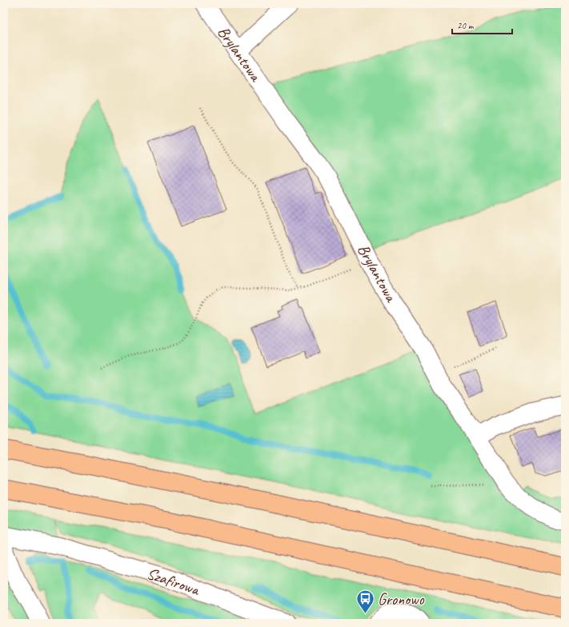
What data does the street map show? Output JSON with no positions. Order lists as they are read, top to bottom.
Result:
{
  "streets": {
    "street": ["Brylantowa", "Szafirowa"]
  },
  "places": {
    "bus stop": ["Gronowo"]
  },
  "scale_bar": "20 m"
}
